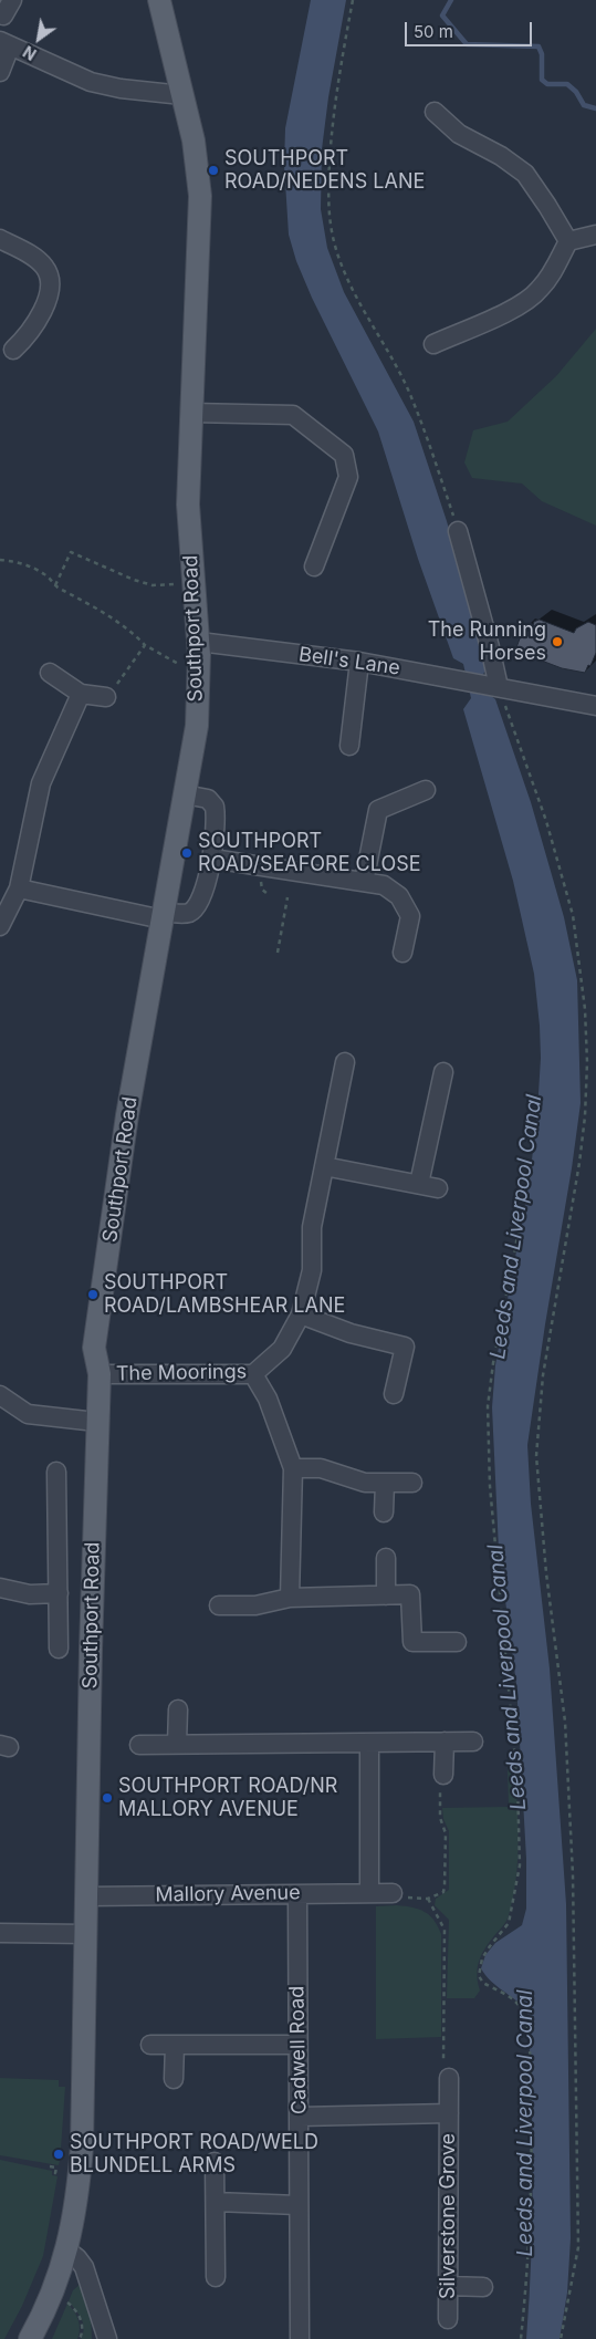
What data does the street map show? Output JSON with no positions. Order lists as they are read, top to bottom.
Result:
{
  "streets": {
    "main road": ["Southport Road"],
    "street": [
      "Bell's Lane",
      "The Moorings",
      "Mallory Avenue",
      "Cadwell Road",
      "Silverstone Grove"
    ]
  },
  "crossings": [
    ["Southport Road", "Bell's Lane"],
    ["Southport Road", "The Moorings"],
    ["Southport Road", "Mallory Avenue"],
    ["Mallory Avenue", "Cadwell Road"],
    ["Cadwell Road", "Silverstone Grove"]
  ],
  "water": ["Leeds and Liverpool Canal"],
  "places": [
    "SOUTHPORT ROAD/NEDENS LANE",
    "The Running Horses",
    "SOUTHPORT ROAD/SEAFORE CLOSE",
    "SOUTHPORT ROAD/LAMBSHEAR LANE",
    "SOUTHPORT ROAD/NR MALLORY AVENUE",
    "SOUTHPORT ROAD/WELD BLUNDELL ARMS"
  ],
  "scale_bar": "50 m",
  "north": "bottom left"
}
